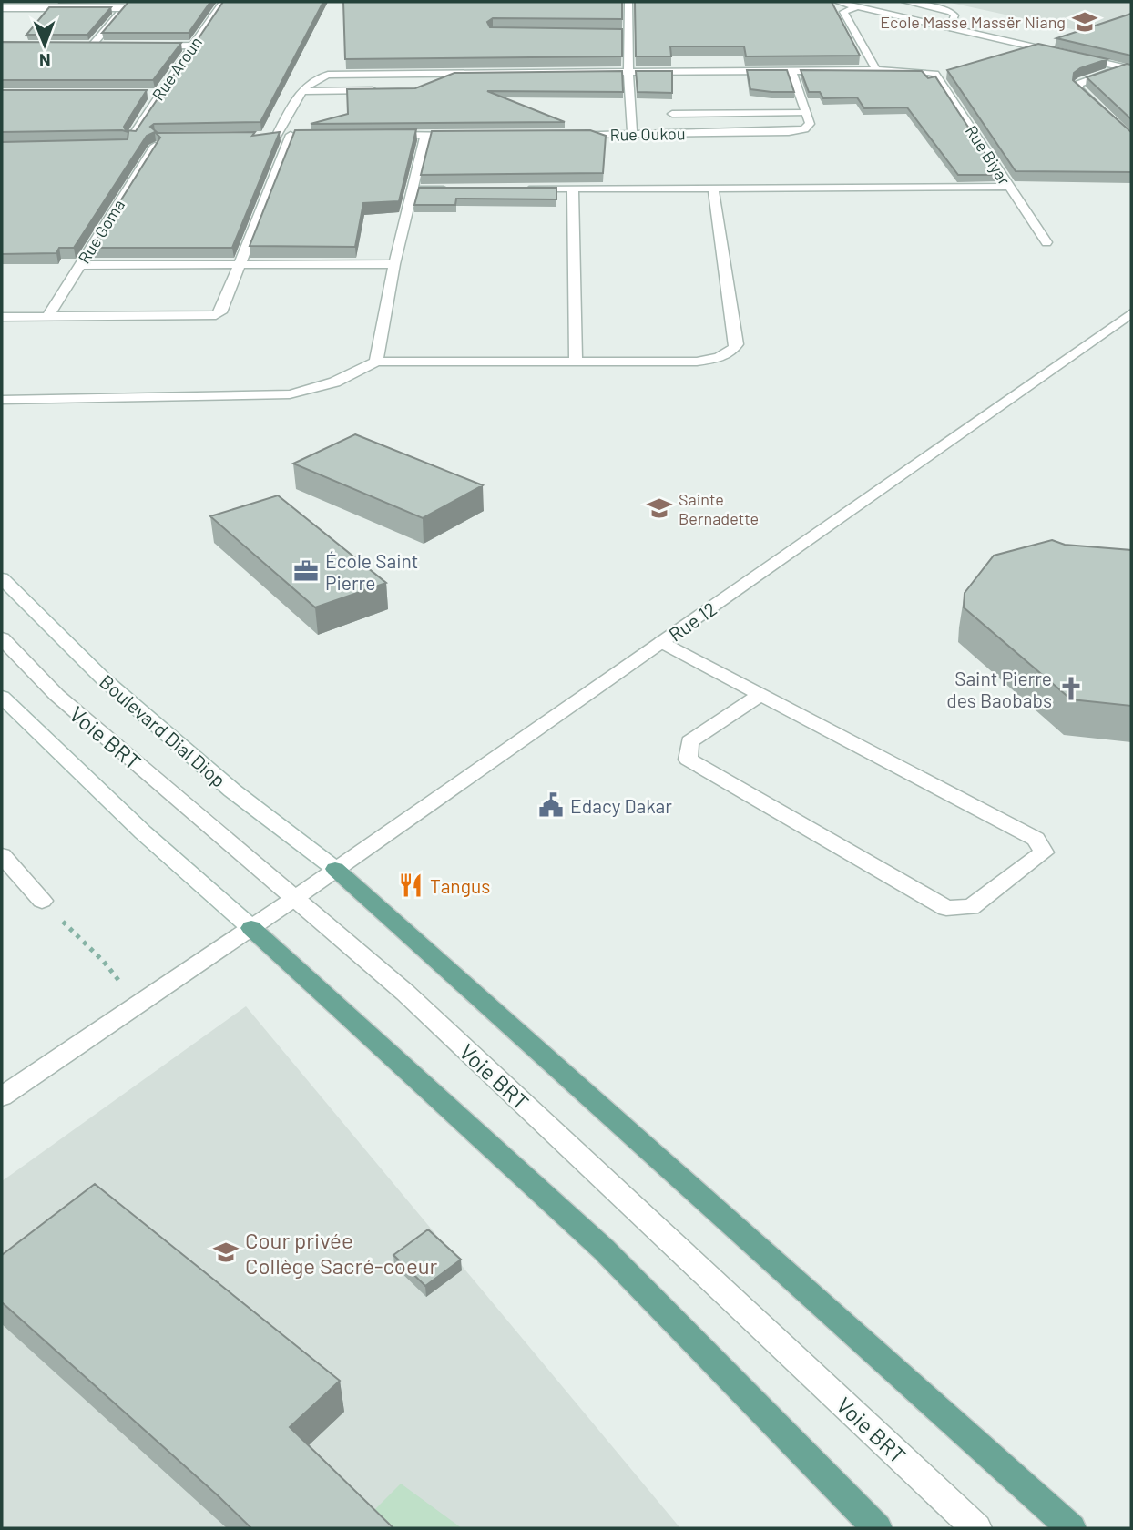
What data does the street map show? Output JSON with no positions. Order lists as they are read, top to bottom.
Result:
{
  "streets": {
    "street": [
      "Rue Aroun",
      "Rue Oukou",
      "Rue Biyar",
      "Rue Goma",
      "Rue 12",
      "Boulevard Dial Diop",
      "Voie BRT"
    ]
  },
  "crossings": [
    ["Rue 12", "Boulevard Dial Diop"],
    ["Rue 12", "Voie BRT"]
  ],
  "places": {
    "school or university": ["Ecole Masse Massër Niang", "Sainte Bernadette", "Cour privée Collège Sacré-coeur"],
    "office": ["École Saint Pierre"],
    "church": ["Saint Pierre des Baobabs"],
    "public building": ["Edacy Dakar"],
    "restaurant": ["Tangus"]
  },
  "north": "bottom"
}
